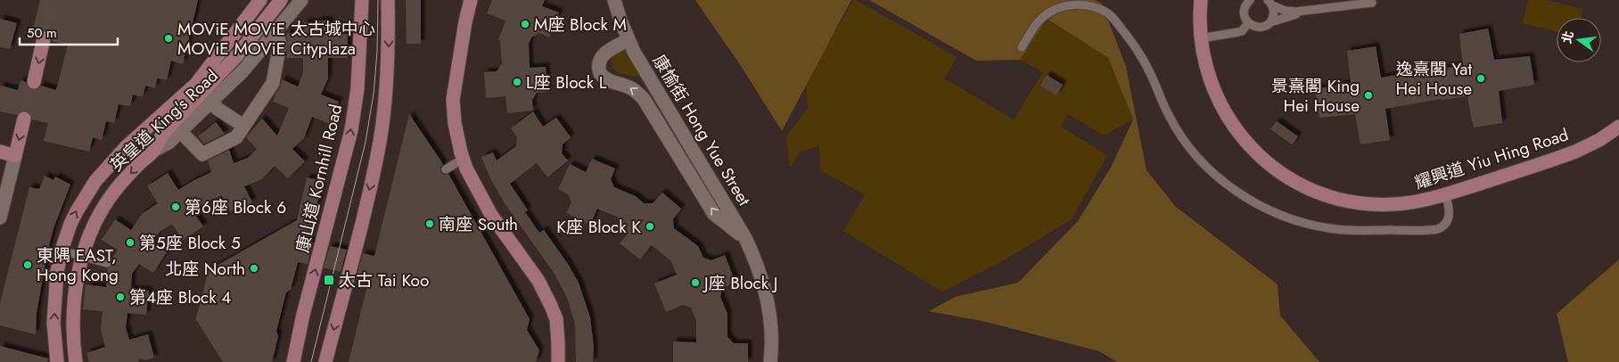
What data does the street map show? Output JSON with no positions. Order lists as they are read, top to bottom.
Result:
{
  "streets": {
    "street": [
      "英皇道 King's Road",
      "康愉街 Hong Yue Street",
      "耀興道 Yiu Hing Road",
      "康山道 Kornhill Road"
    ]
  },
  "places": {
    "other": [
      "M座 Block M",
      "MOViE MOViE 太古城中心 MOViE MOViE Cityplaza",
      "逸熹閣 Yat Hei House",
      "L座 Block L",
      "景熹閣 King Hei House",
      "第6座 Block 6",
      "南座 South",
      "K座 Block K",
      "第5座 Block 5",
      "東隅 EAST, Hong Kong",
      "北座 North",
      "J座 Block J",
      "第4座 Block 4"
    ],
    "transit": ["太古 Tai Koo"]
  },
  "scale_bar": "50 m",
  "north": "left"
}
